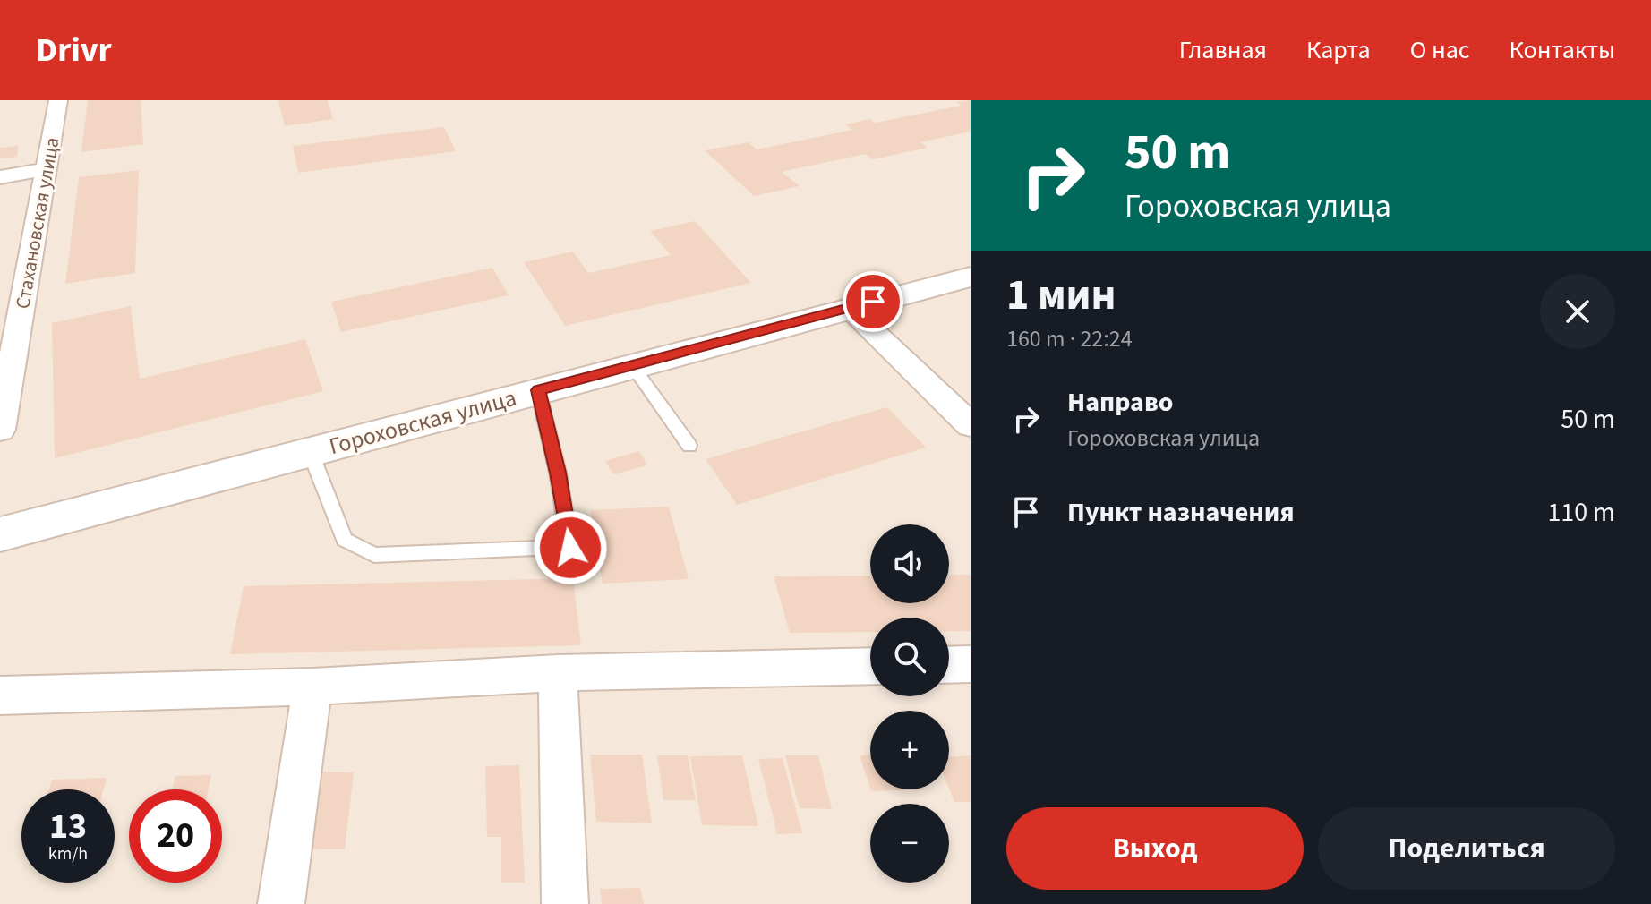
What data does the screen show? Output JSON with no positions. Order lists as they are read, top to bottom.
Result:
{
  "streets": {
    "street": ["Стахановская улица", "Гороховская улица"]
  },
  "page": {
    "header": "Drivr",
    "nav": [
      "Главная",
      "Карта",
      "О нас",
      "Контакты"
    ],
    "turn": ["50 m", "Гороховская улица"],
    "heading": ["1 мин", "160 m · 22:24"],
    "list": [
      {
        "name": "Направо",
        "note": "Гороховская улица",
        "value": "50 m"
      },
      {
        "name": "Пункт назначения",
        "value": "110 m"
      }
    ],
    "map_buttons": ["+", "−"],
    "speed": "13 km/h",
    "limit": "20",
    "buttons": ["Выход", "Поделиться"]
  }
}
